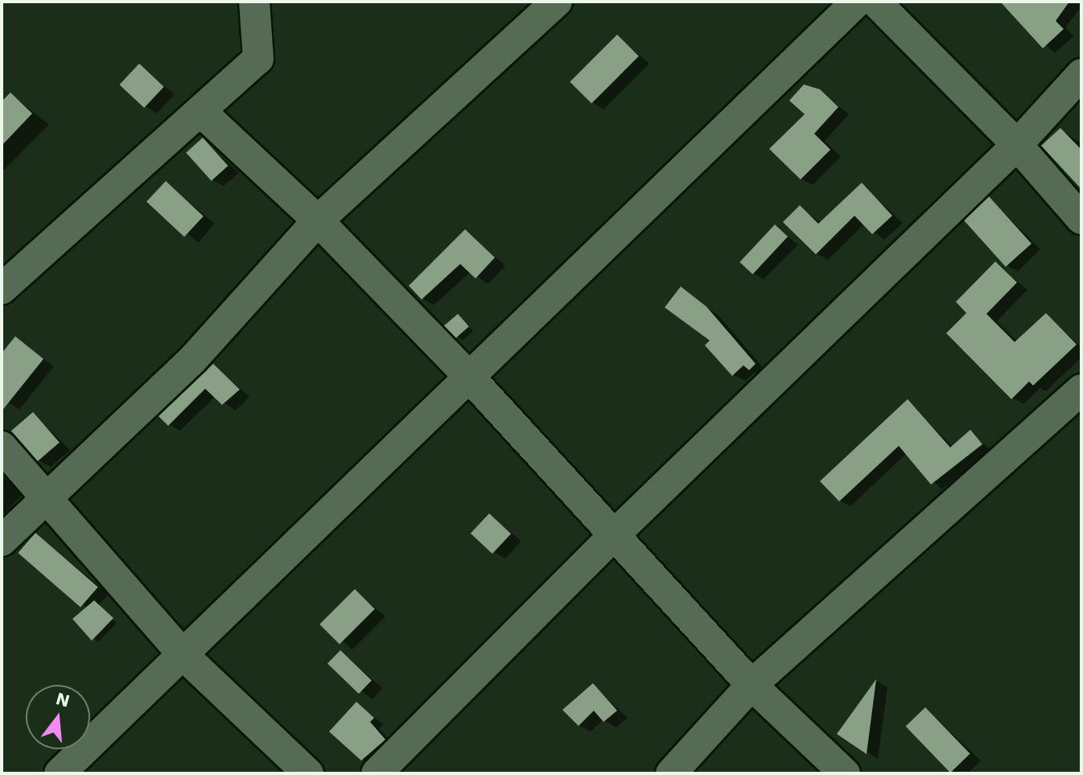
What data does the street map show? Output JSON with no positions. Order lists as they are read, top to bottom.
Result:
{
  "north": "top"
}
